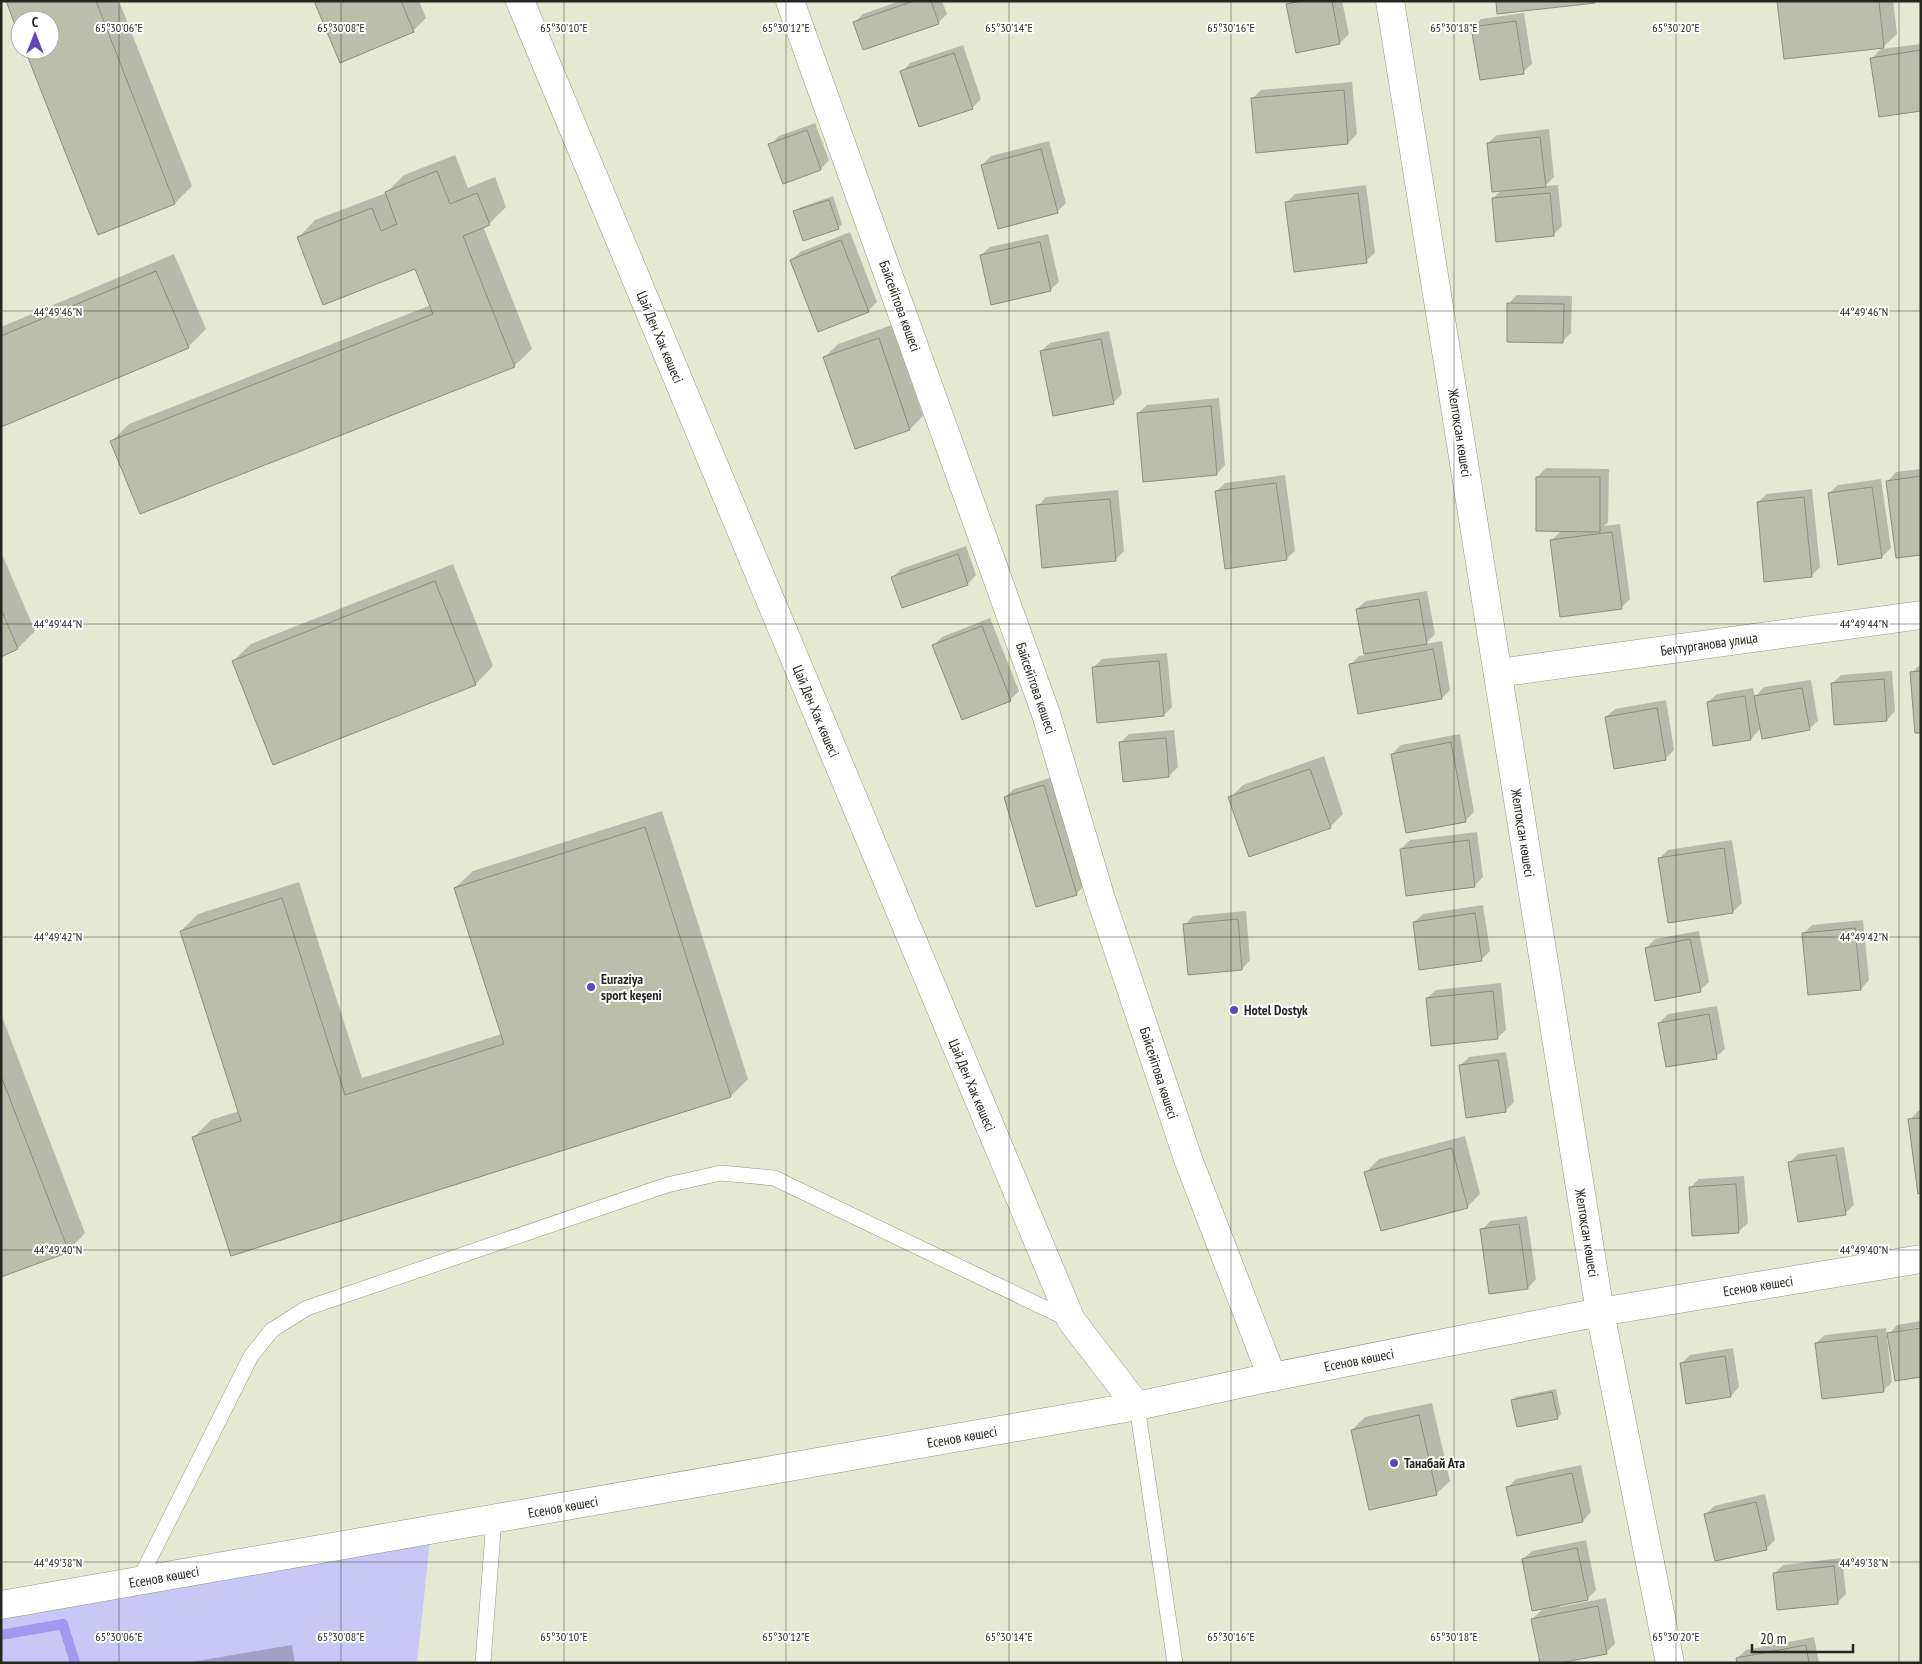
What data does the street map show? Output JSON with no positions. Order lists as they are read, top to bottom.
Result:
{
  "streets": {
    "street": [
      "Байсейітова көшесі",
      "Цай Ден Хак көшесі",
      "Желтоқсан көшесі",
      "Бектурганова улица",
      "Есенов көшесі"
    ]
  },
  "crossings": [
    ["Байсейітова көшесі", "Есенов көшесі"],
    ["Цай Ден Хак көшесі", "Есенов көшесі"],
    ["Желтоқсан көшесі", "Бектурганова улица"],
    ["Желтоқсан көшесі", "Есенов көшесі"]
  ],
  "places": ["Euraziya sport keşeni", "Hotel Dostyk", "Танабай Ата"],
  "scale_bar": "20 m",
  "north": "top",
  "coordinates": [
    "65°30'06\"E",
    "65°30'08\"E",
    "65°30'10\"E",
    "65°30'12\"E",
    "65°30'14\"E",
    "65°30'16\"E",
    "65°30'18\"E",
    "65°30'20\"E",
    "44°49'46\"N",
    "44°49'44\"N",
    "44°49'42\"N",
    "44°49'40\"N",
    "44°49'38\"N"
  ]
}
